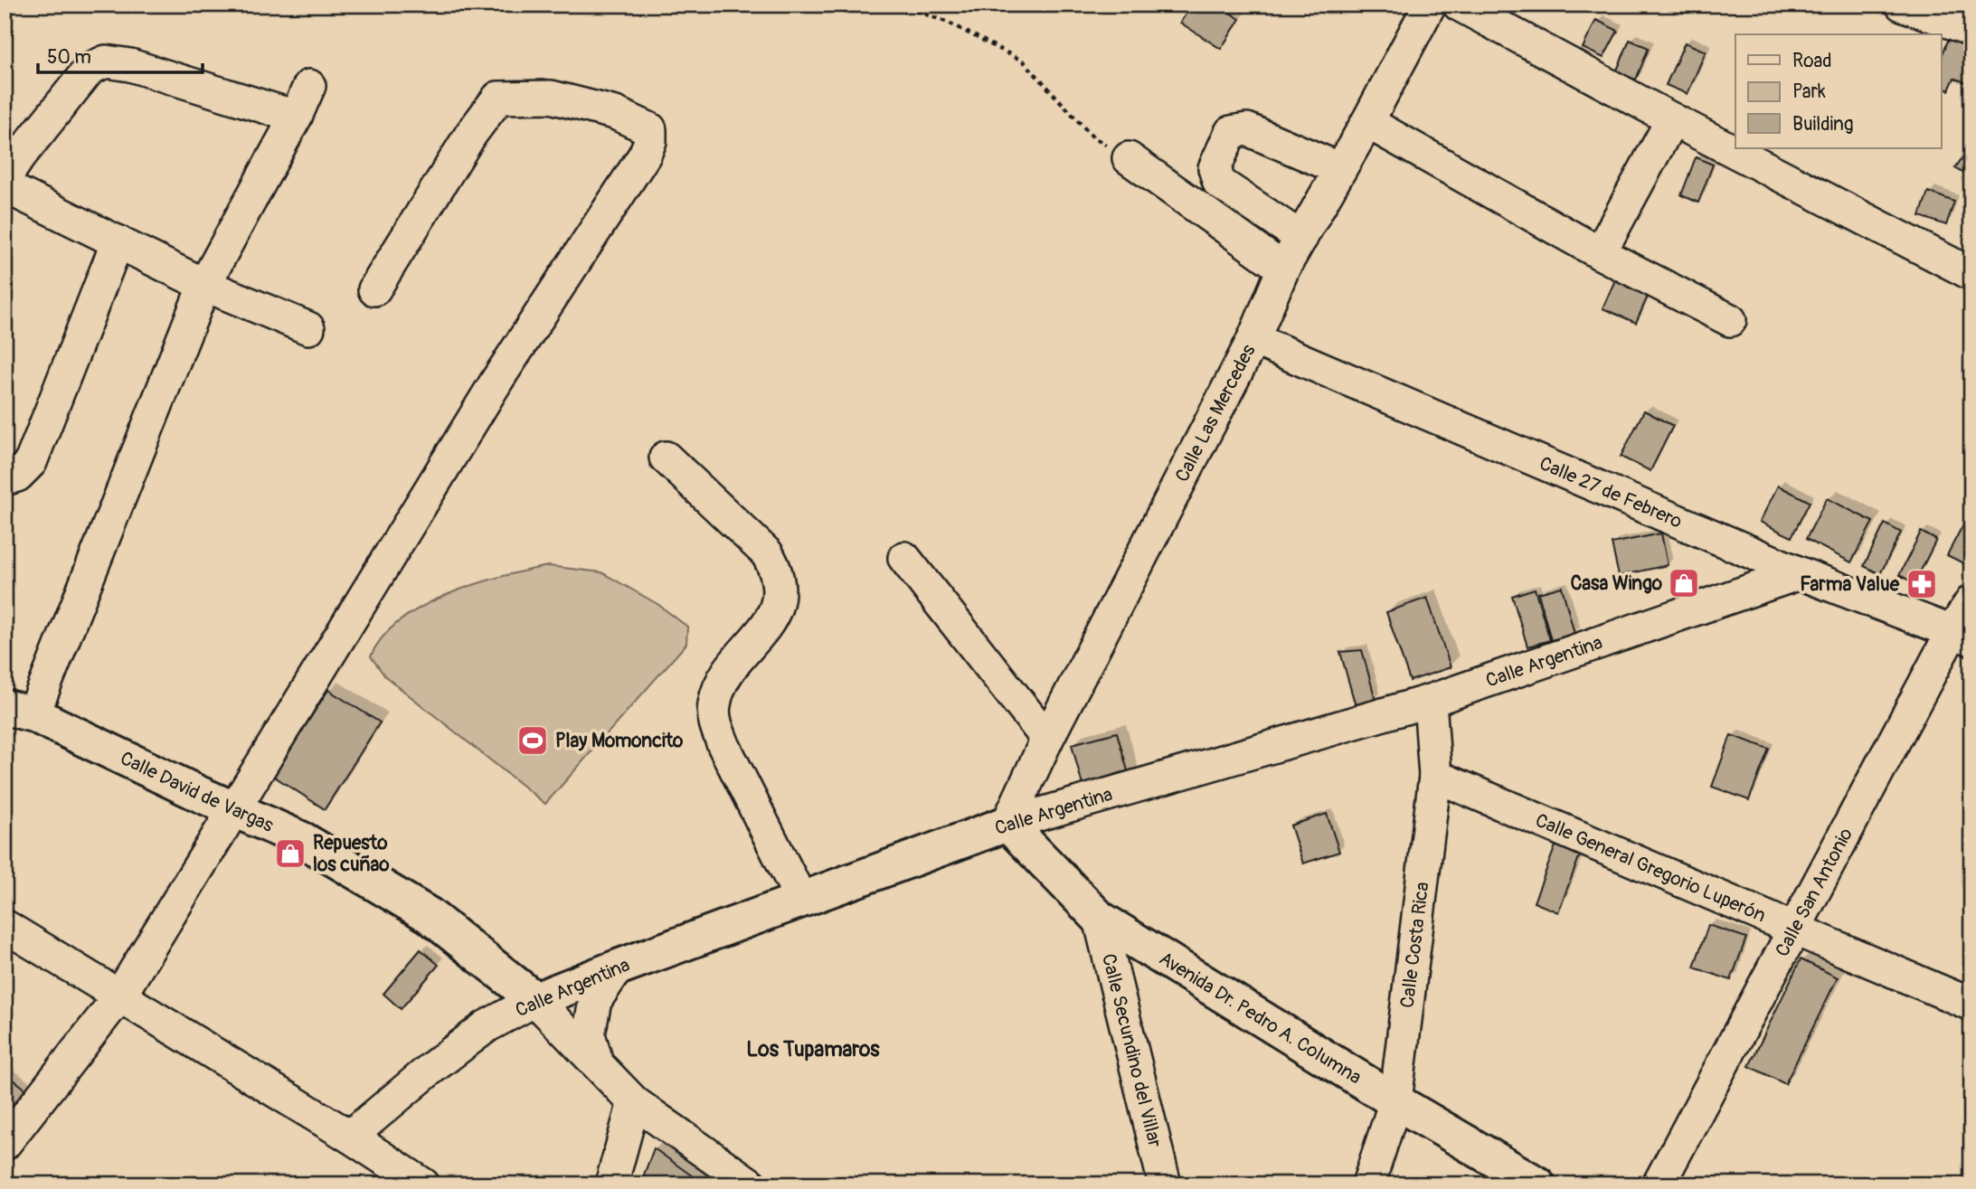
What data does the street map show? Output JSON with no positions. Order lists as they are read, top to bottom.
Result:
{
  "streets": {
    "main road": ["Calle Argentina", "Calle David de Vargas", "Avenida Dr. Pedro A. Columna"],
    "street": [
      "Calle Las Mercedes",
      "Calle 27 de Febrero",
      "Calle General Gregorio Luperón",
      "Calle San Antonio",
      "Calle Costa Rica",
      "Calle Secundino del Villar"
    ]
  },
  "crossings": [
    ["Calle Las Mercedes", "Calle 27 de Febrero"],
    ["Calle Las Mercedes", "Calle Argentina"],
    ["Calle Las Mercedes", "Avenida Dr. Pedro A. Columna"],
    ["Calle 27 de Febrero", "Calle Argentina"],
    ["Calle 27 de Febrero", "Calle San Antonio"],
    ["Calle Argentina", "Calle David de Vargas"],
    ["Calle Argentina", "Calle Costa Rica"],
    ["Calle Argentina", "Avenida Dr. Pedro A. Columna"],
    ["Calle General Gregorio Luperón", "Calle San Antonio"],
    ["Calle General Gregorio Luperón", "Calle Costa Rica"],
    ["Calle Costa Rica", "Avenida Dr. Pedro A. Columna"],
    ["Avenida Dr. Pedro A. Columna", "Calle Secundino del Villar"]
  ],
  "districts": ["Los Tupamaros"],
  "places": {
    "shop": ["Casa Wingo", "Repuesto los cuñao"],
    "pharmacy": ["Farma Value"],
    "sports": ["Play Momoncito"]
  },
  "legend": ["Road", "Park", "Building"],
  "scale_bar": "50 m"
}
